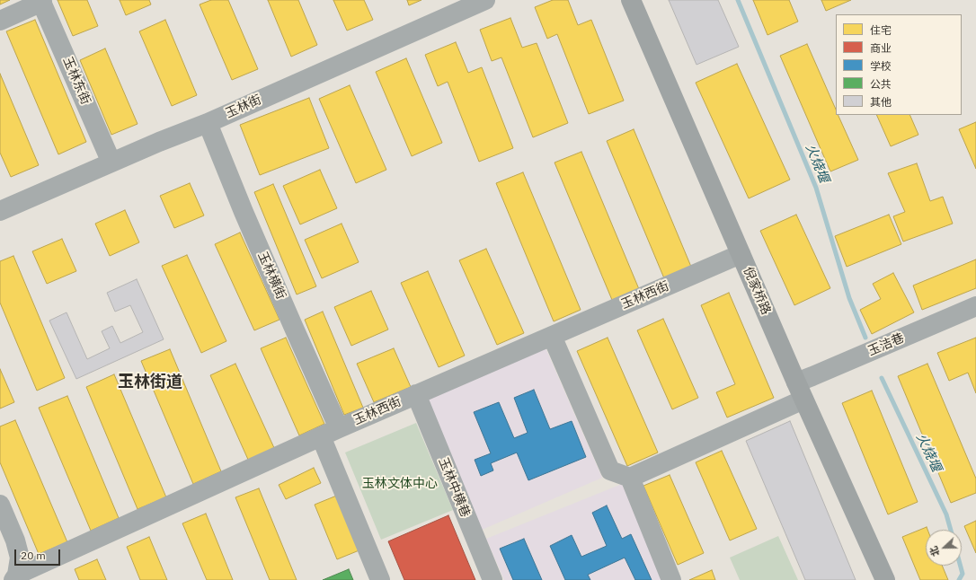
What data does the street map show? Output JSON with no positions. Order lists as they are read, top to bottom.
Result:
{
  "streets": {
    "main road": ["倪家桥路"],
    "street": [
      "玉林东街",
      "玉林街",
      "玉林横街",
      "玉林西街",
      "玉洁巷",
      "玉林中横巷"
    ]
  },
  "crossings": [
    ["玉林东街", "玉林街"],
    ["玉林街", "玉林横街"],
    ["玉林横街", "玉林西街"],
    ["倪家桥路", "玉林西街"],
    ["倪家桥路", "玉洁巷"],
    ["玉林西街", "玉林中横巷"]
  ],
  "districts": ["玉林街道"],
  "water": ["火烧堰"],
  "parks": ["玉林文体中心"],
  "legend": [
    "住宅",
    "商业",
    "学校",
    "公共",
    "其他"
  ],
  "scale_bar": "20 m",
  "north": "left"
}
